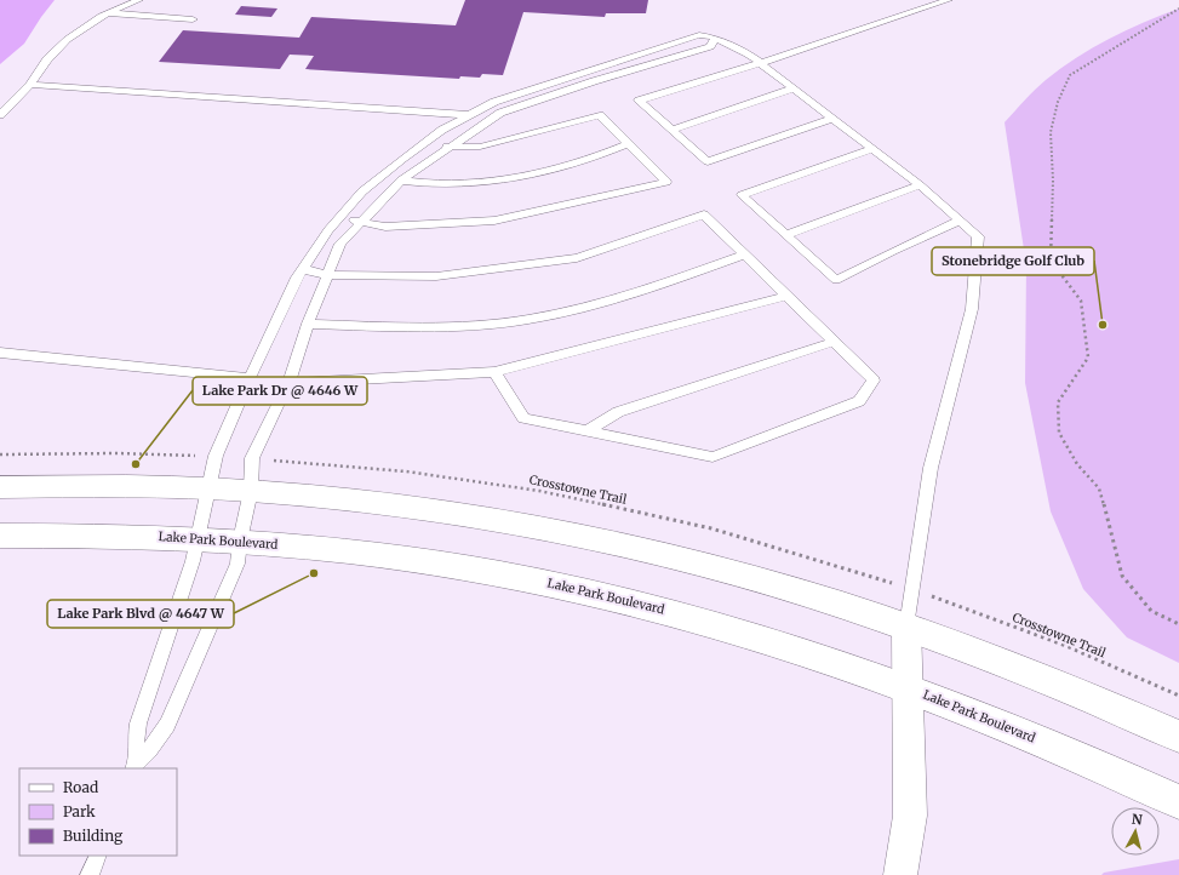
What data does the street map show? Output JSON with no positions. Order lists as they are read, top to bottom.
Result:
{
  "streets": {
    "street": ["Lake Park Boulevard"],
    "path": ["Crosstowne Trail"]
  },
  "places": ["Stonebridge Golf Club", "Lake Park Dr @ 4646 W", "Lake Park Blvd @ 4647 W"],
  "legend": ["Road", "Park", "Building"],
  "north": "top"
}
